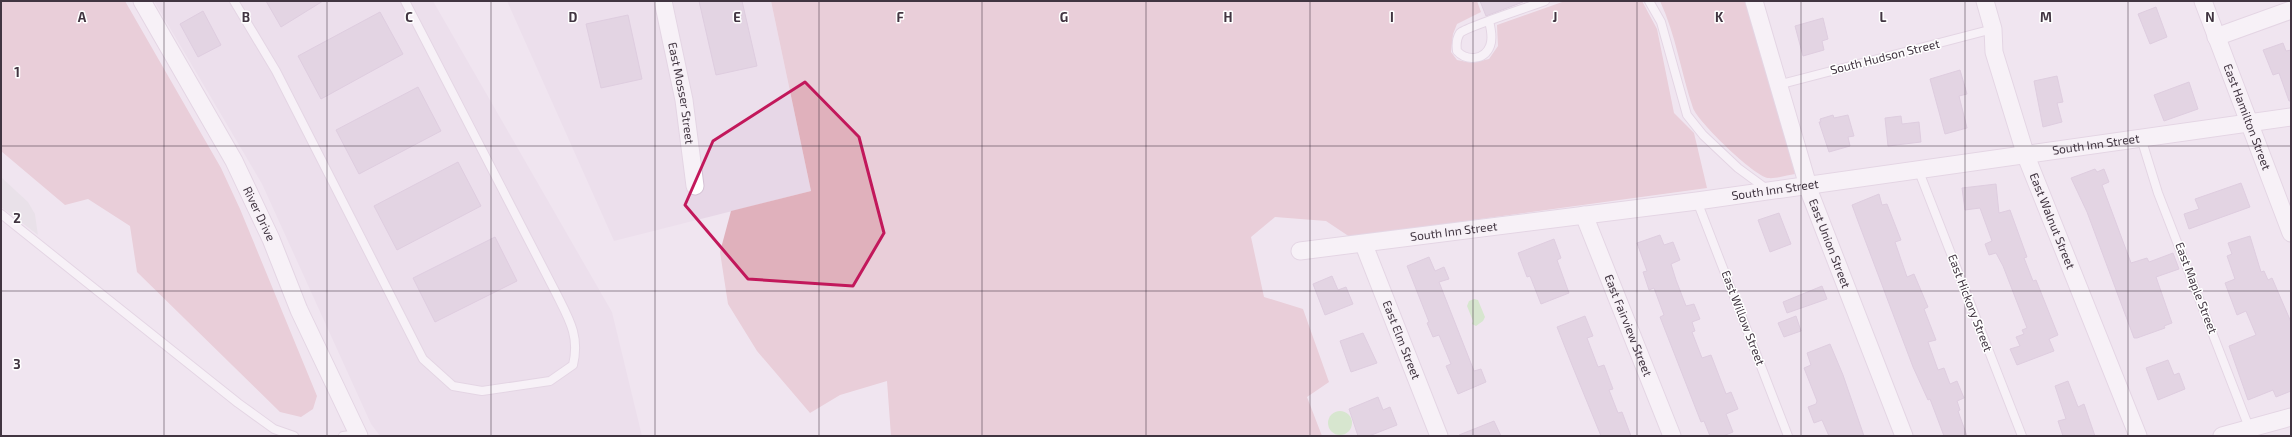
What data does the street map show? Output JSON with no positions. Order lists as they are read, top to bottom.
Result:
{
  "streets": {
    "street": [
      "East Mosser Street",
      "East Hamilton Street",
      "South Inn Street",
      "River Drive",
      "East Walnut Street",
      "East Union Street",
      "East Fairview Street",
      "East Elm Street"
    ],
    "lane": [
      "South Hudson Street",
      "East Maple Street",
      "East Hickory Street",
      "East Willow Street"
    ]
  },
  "crossings": [
    ["South Hudson Street", "East Walnut Street"],
    ["South Hudson Street", "East Union Street"],
    ["East Hamilton Street", "South Inn Street"],
    ["South Inn Street", "East Walnut Street"],
    ["South Inn Street", "East Union Street"],
    ["South Inn Street", "East Maple Street"],
    ["South Inn Street", "East Hickory Street"],
    ["South Inn Street", "East Willow Street"],
    ["South Inn Street", "East Fairview Street"],
    ["South Inn Street", "East Elm Street"]
  ],
  "grid": {
    "columns": [
      "A",
      "B",
      "C",
      "D",
      "E",
      "F",
      "G",
      "H",
      "I",
      "J",
      "K",
      "L",
      "M",
      "N"
    ],
    "rows": ["1", "2", "3"]
  }
}
